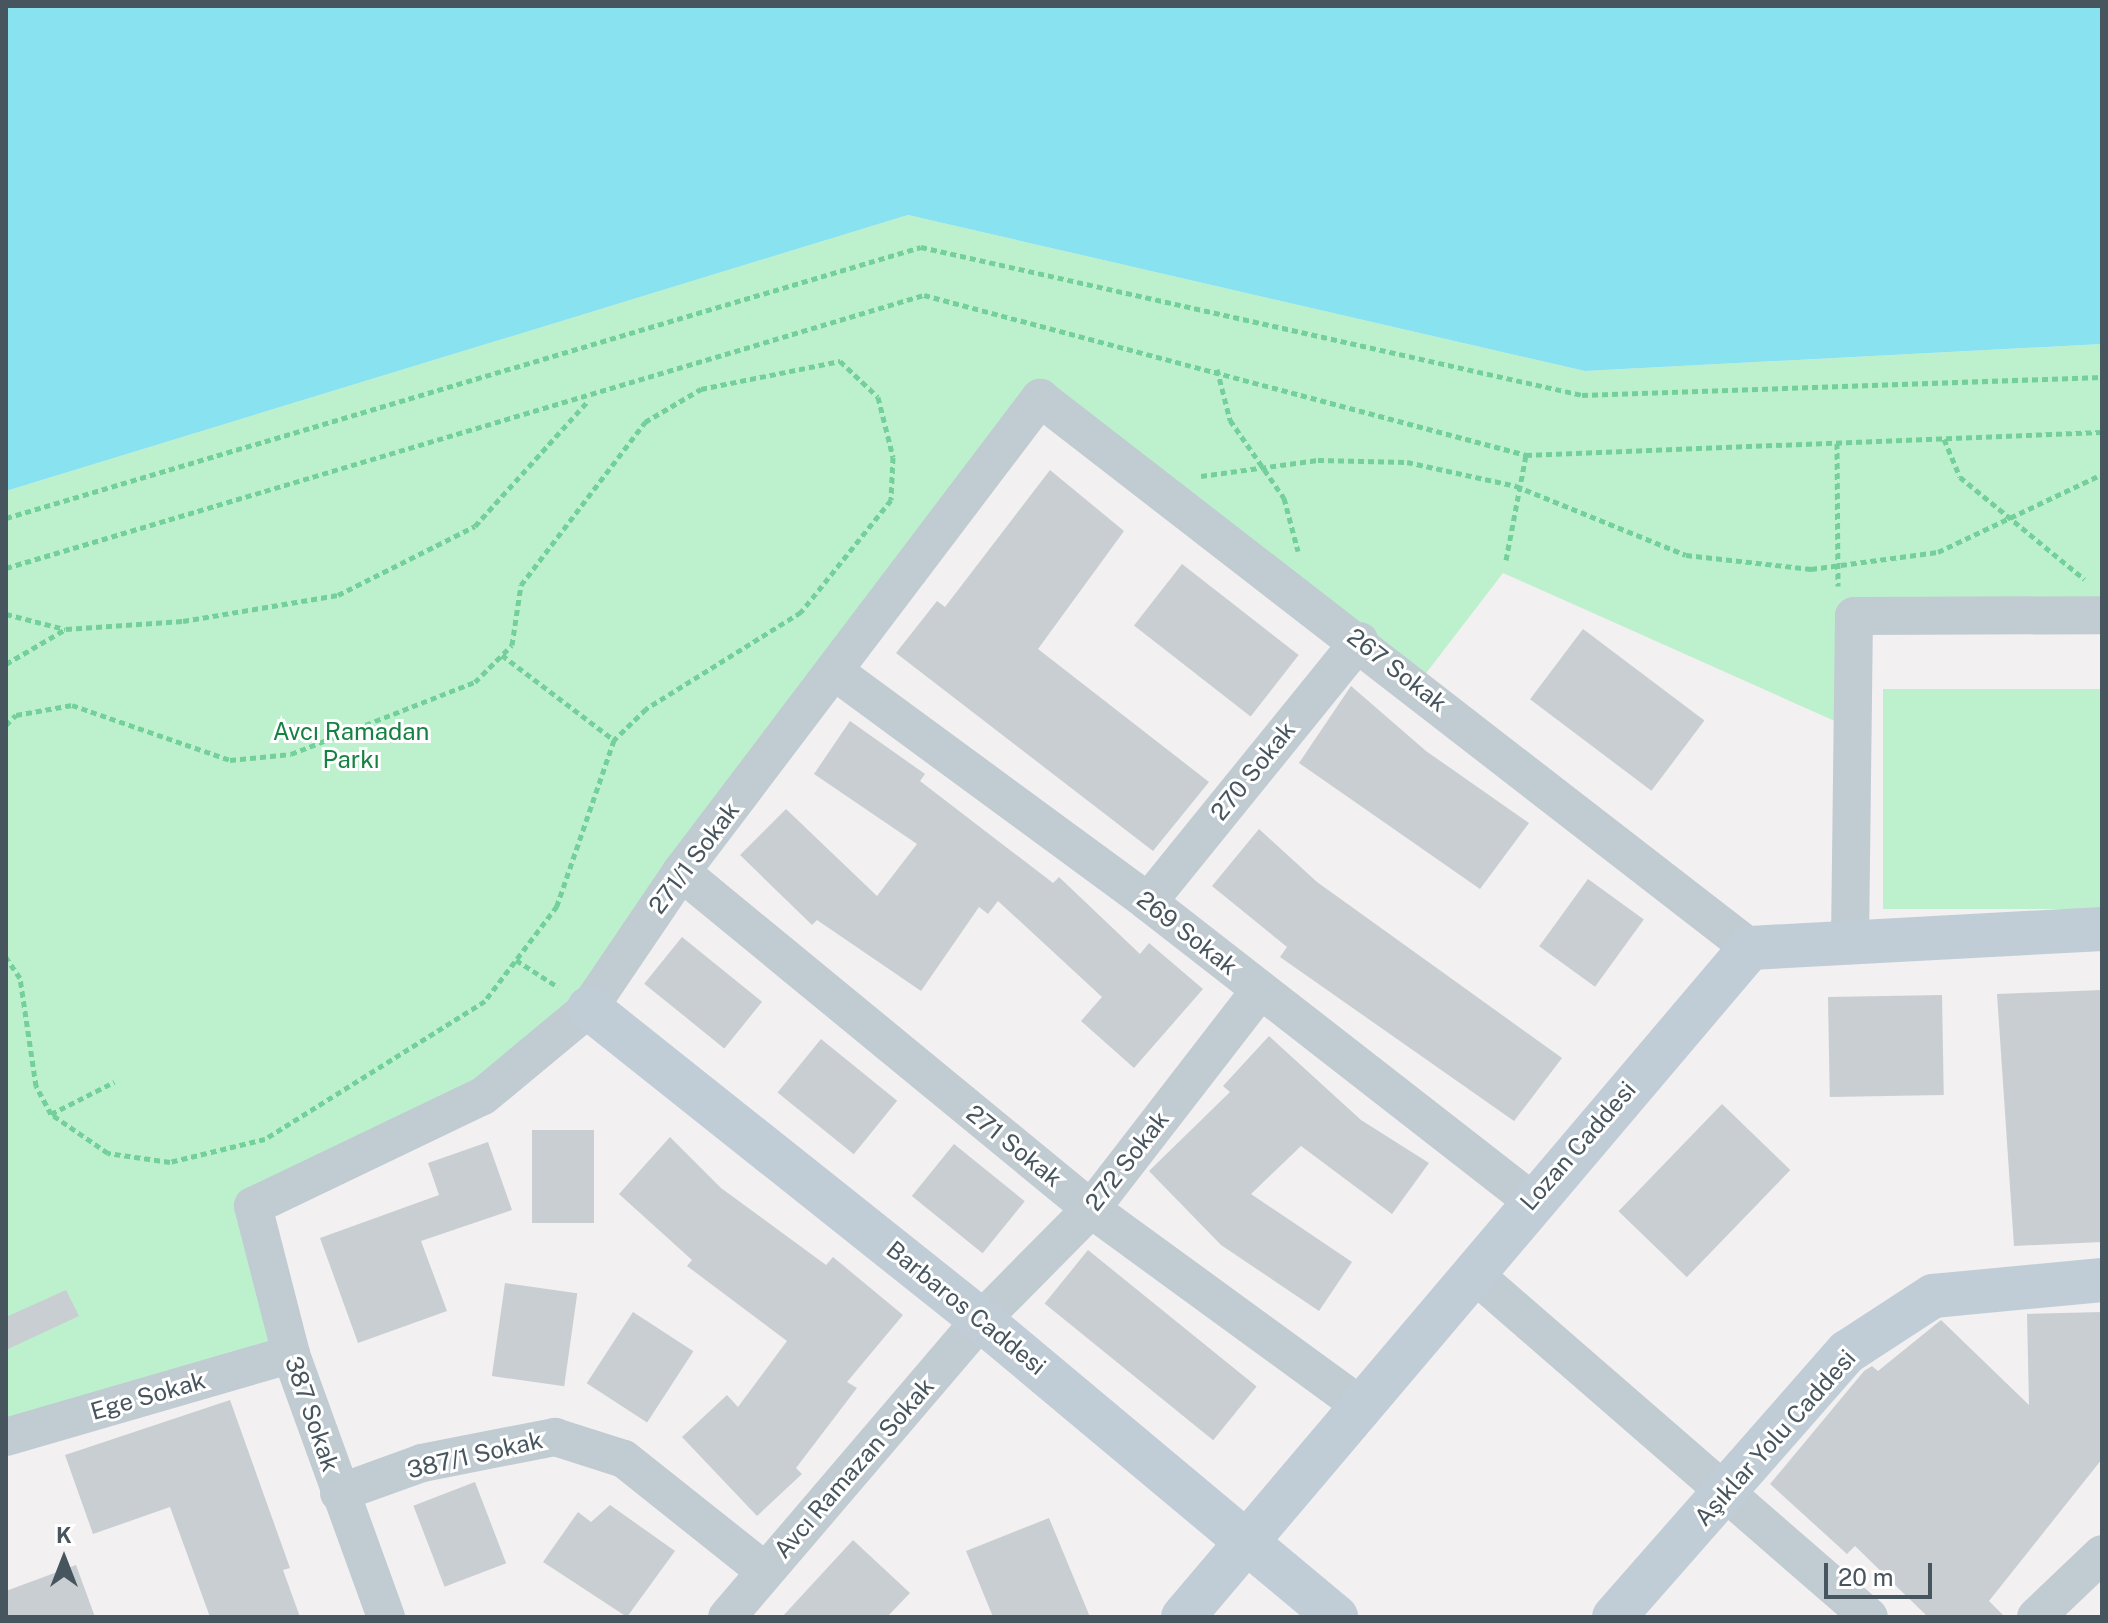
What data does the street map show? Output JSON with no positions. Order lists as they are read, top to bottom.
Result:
{
  "streets": {
    "street": [
      "267 Sokak",
      "270 Sokak",
      "271/1 Sokak",
      "269 Sokak",
      "271 Sokak",
      "Lozan Caddesi",
      "272 Sokak",
      "Barbaros Caddesi",
      "Ege Sokak",
      "387 Sokak",
      "Aşıklar Yolu Caddesi",
      "387/1 Sokak",
      "Avcı Ramazan Sokak"
    ]
  },
  "crossings": [
    ["267 Sokak", "270 Sokak"],
    ["267 Sokak", "271/1 Sokak"],
    ["267 Sokak", "Lozan Caddesi"],
    ["270 Sokak", "269 Sokak"],
    ["271/1 Sokak", "269 Sokak"],
    ["271/1 Sokak", "271 Sokak"],
    ["271/1 Sokak", "Barbaros Caddesi"],
    ["271/1 Sokak", "387 Sokak"],
    ["269 Sokak", "Lozan Caddesi"],
    ["269 Sokak", "272 Sokak"],
    ["271 Sokak", "Lozan Caddesi"],
    ["271 Sokak", "272 Sokak"],
    ["Lozan Caddesi", "Barbaros Caddesi"],
    ["272 Sokak", "Barbaros Caddesi"],
    ["272 Sokak", "Avcı Ramazan Sokak"],
    ["Barbaros Caddesi", "Avcı Ramazan Sokak"],
    ["Ege Sokak", "387 Sokak"],
    ["387 Sokak", "387/1 Sokak"],
    ["387/1 Sokak", "Avcı Ramazan Sokak"]
  ],
  "parks": ["Avcı Ramadan Parkı"],
  "scale_bar": "20 m",
  "north": "top"
}
